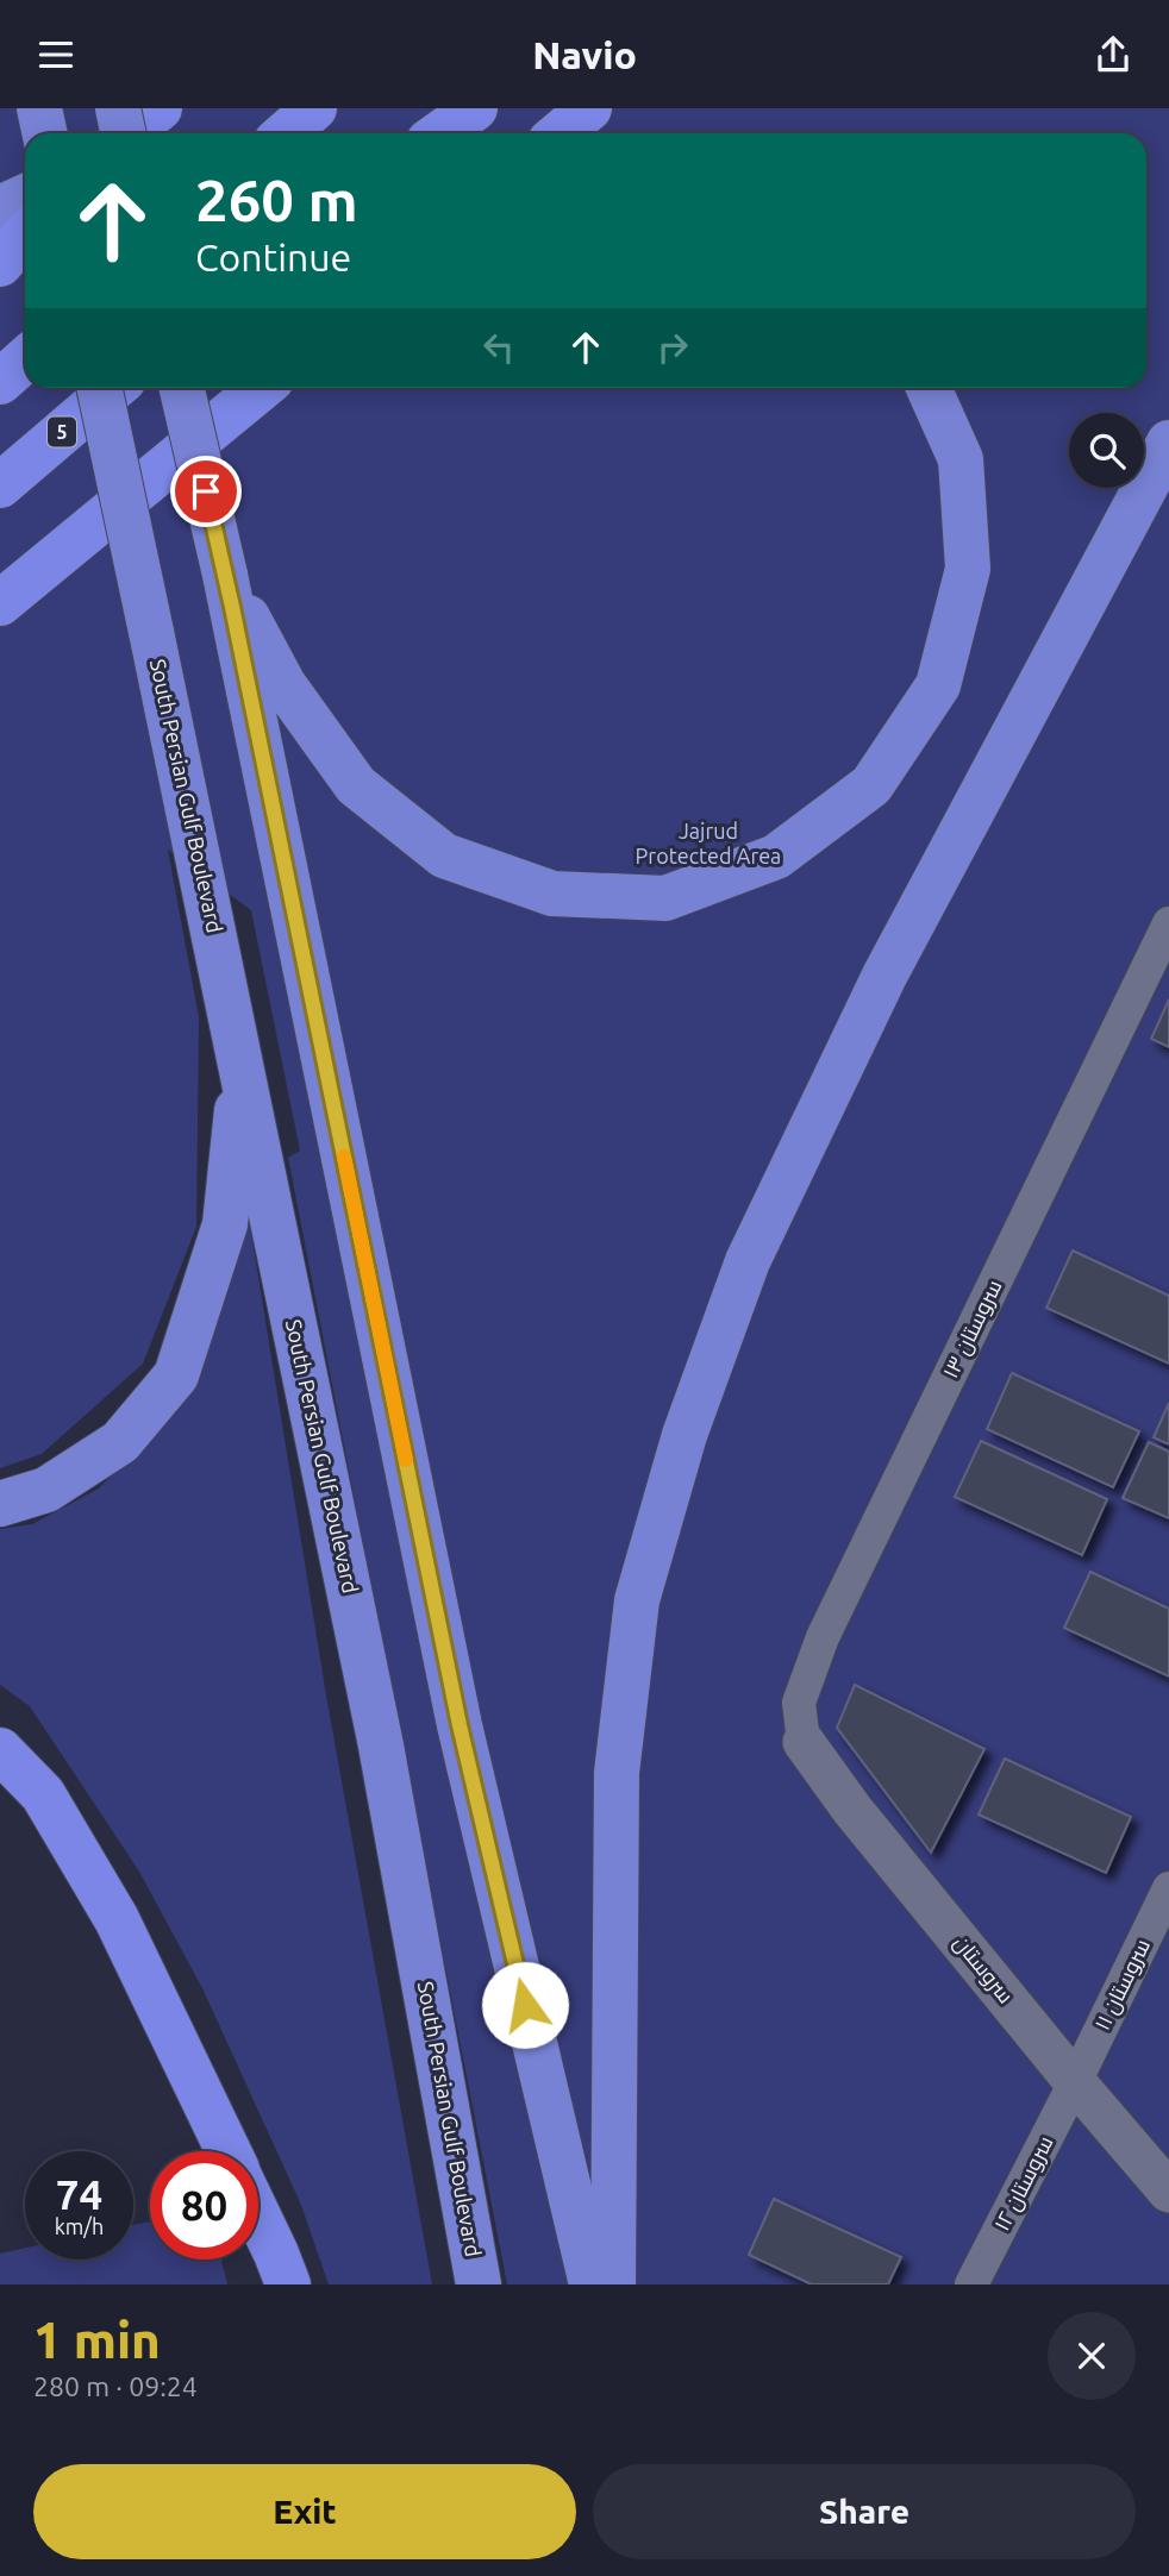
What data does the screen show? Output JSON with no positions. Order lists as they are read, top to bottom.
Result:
{
  "streets": {
    "highway": ["5", "South Persian Gulf Boulevard"],
    "street": [
      "سروستان ۱۳",
      "سروستان",
      "سروستان ۱۱",
      "سروستان ۱۲"
    ]
  },
  "crossings": [
    ["سروستان ۱۳", "سروستان"],
    ["سروستان", "سروستان ۱۱"],
    ["سروستان", "سروستان ۱۲"],
    ["سروستان ۱۱", "سروستان ۱۲"]
  ],
  "parks": ["Jajrud Protected Area"],
  "page": {
    "header": "Navio",
    "turn": ["260 m", "Continue"],
    "speed": "74 km/h",
    "limit": "80",
    "heading": ["1 min", "280 m · 09:24"],
    "buttons": ["Exit", "Share"]
  }
}
